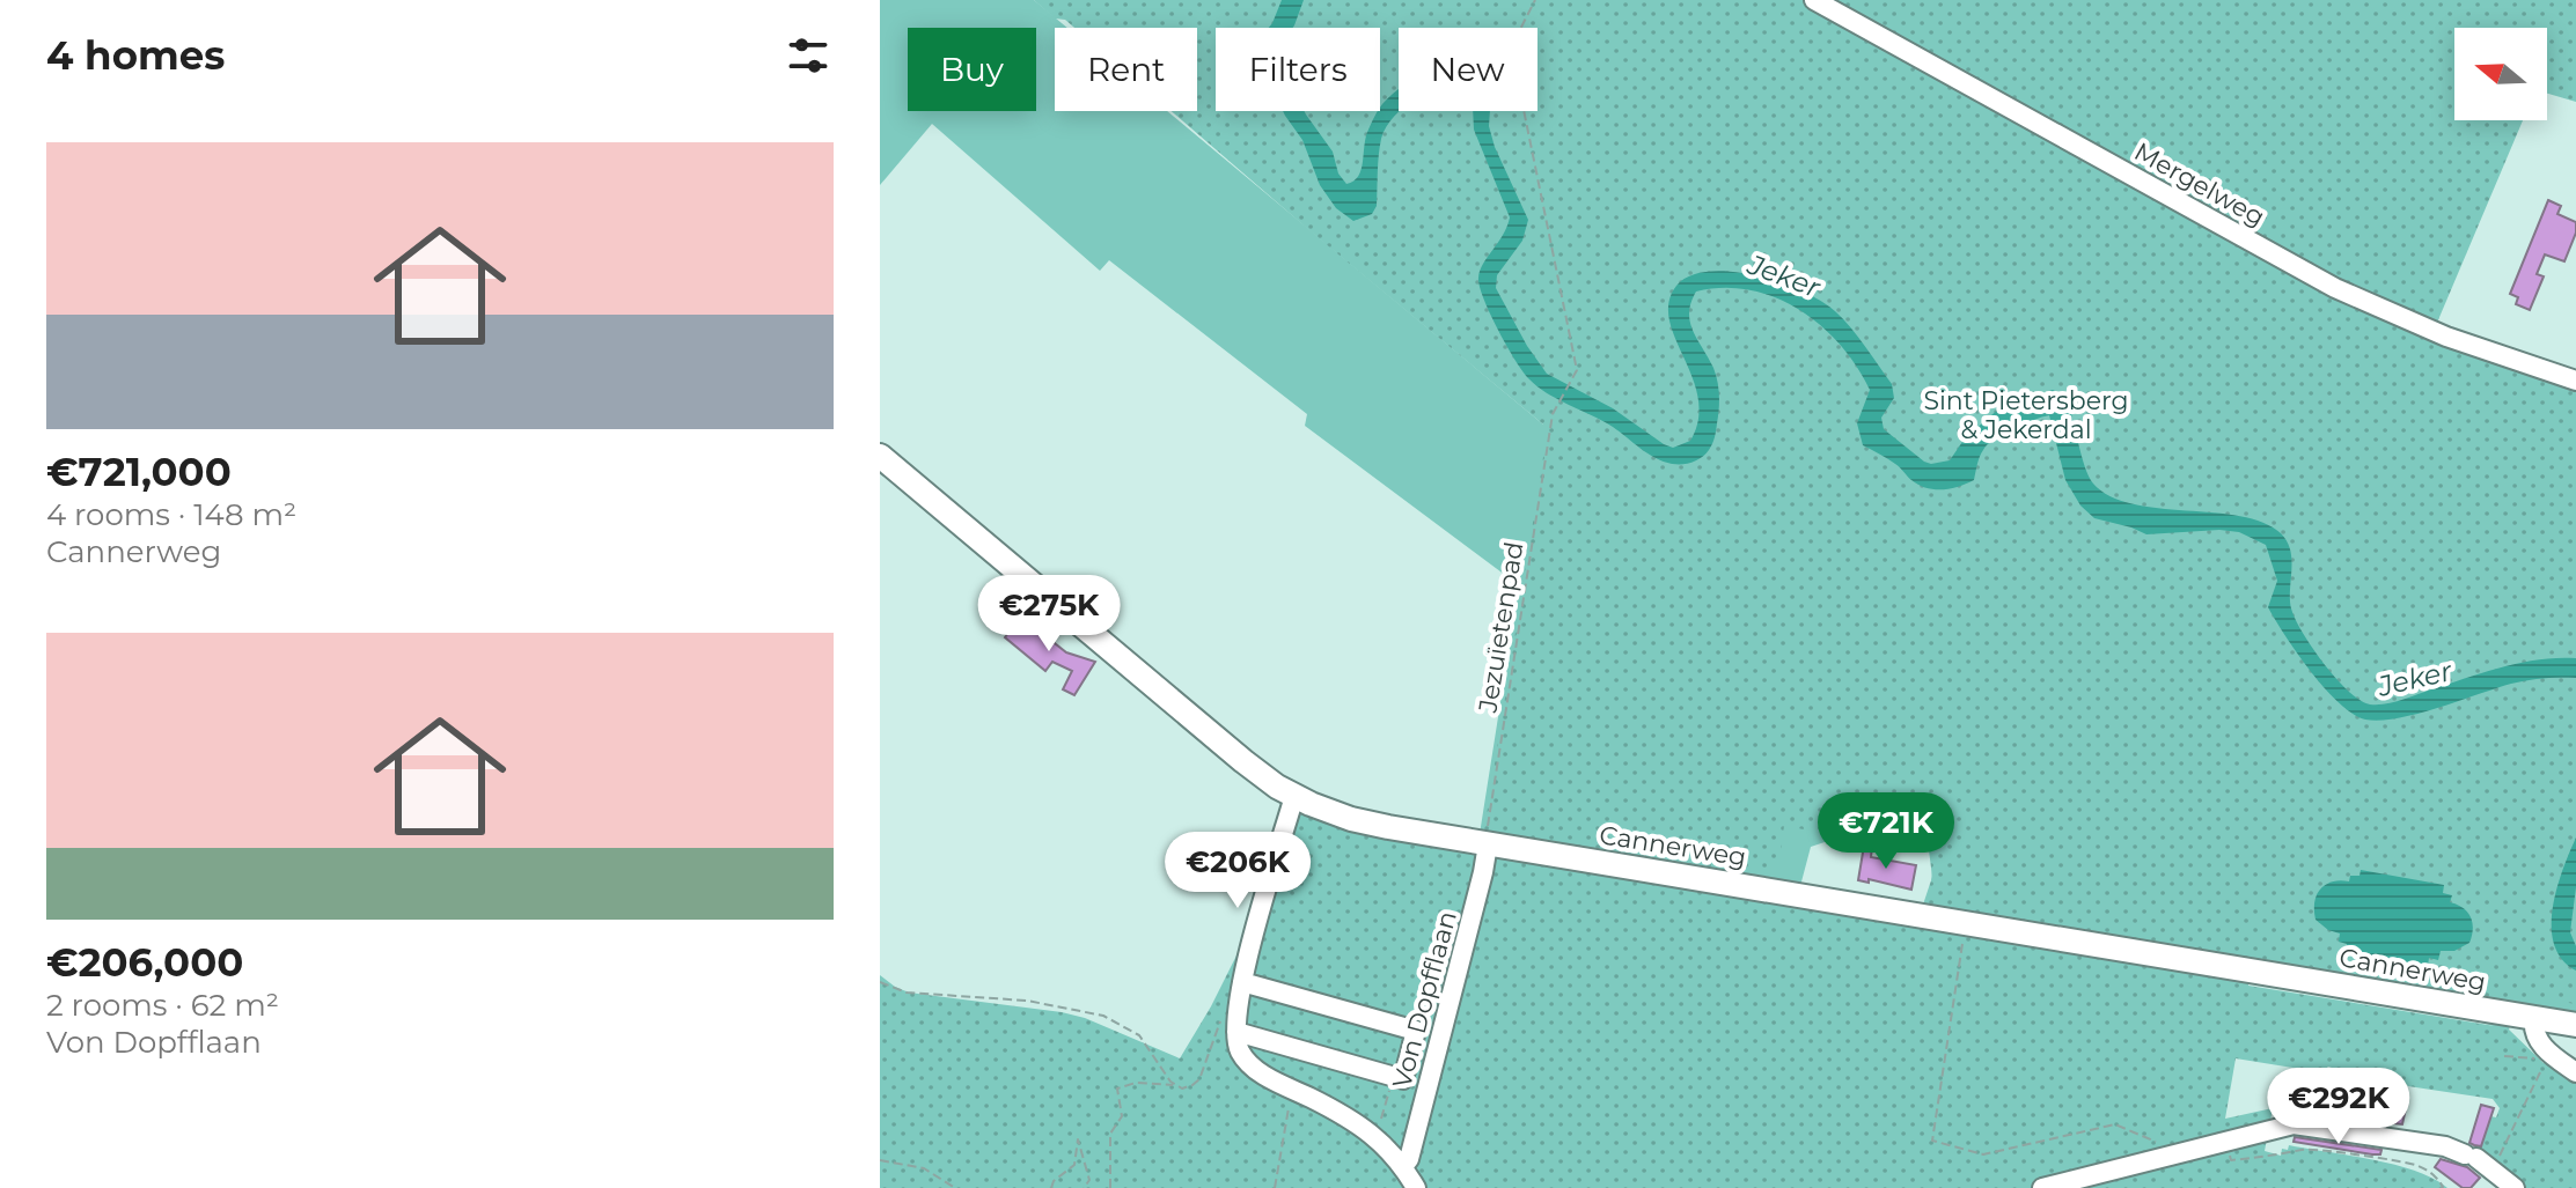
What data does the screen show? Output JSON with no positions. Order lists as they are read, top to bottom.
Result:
{
  "streets": {
    "main road": ["Cannerweg"],
    "street": ["Mergelweg", "Von Dopfflaan"],
    "path": ["Jezuïetenpad"]
  },
  "crossings": [
    ["Jezuïetenpad", "Cannerweg"],
    ["Jezuïetenpad", "Von Dopfflaan"],
    ["Cannerweg", "Von Dopfflaan"]
  ],
  "water": ["Jeker"],
  "parks": ["Sint Pietersberg & Jekerdal"],
  "north": "left",
  "page": {
    "heading": "4 homes",
    "chip": [
      "Buy",
      "Rent",
      "Filters",
      "New"
    ],
    "list": [
      {
        "name": "€721,000",
        "note": "4 rooms · 148 m² · Cannerweg"
      },
      {
        "name": "€206,000",
        "note": "2 rooms · 62 m² · Von Dopfflaan"
      }
    ],
    "price": [
      "€275K",
      "€721K",
      "€206K",
      "€292K"
    ]
  }
}
